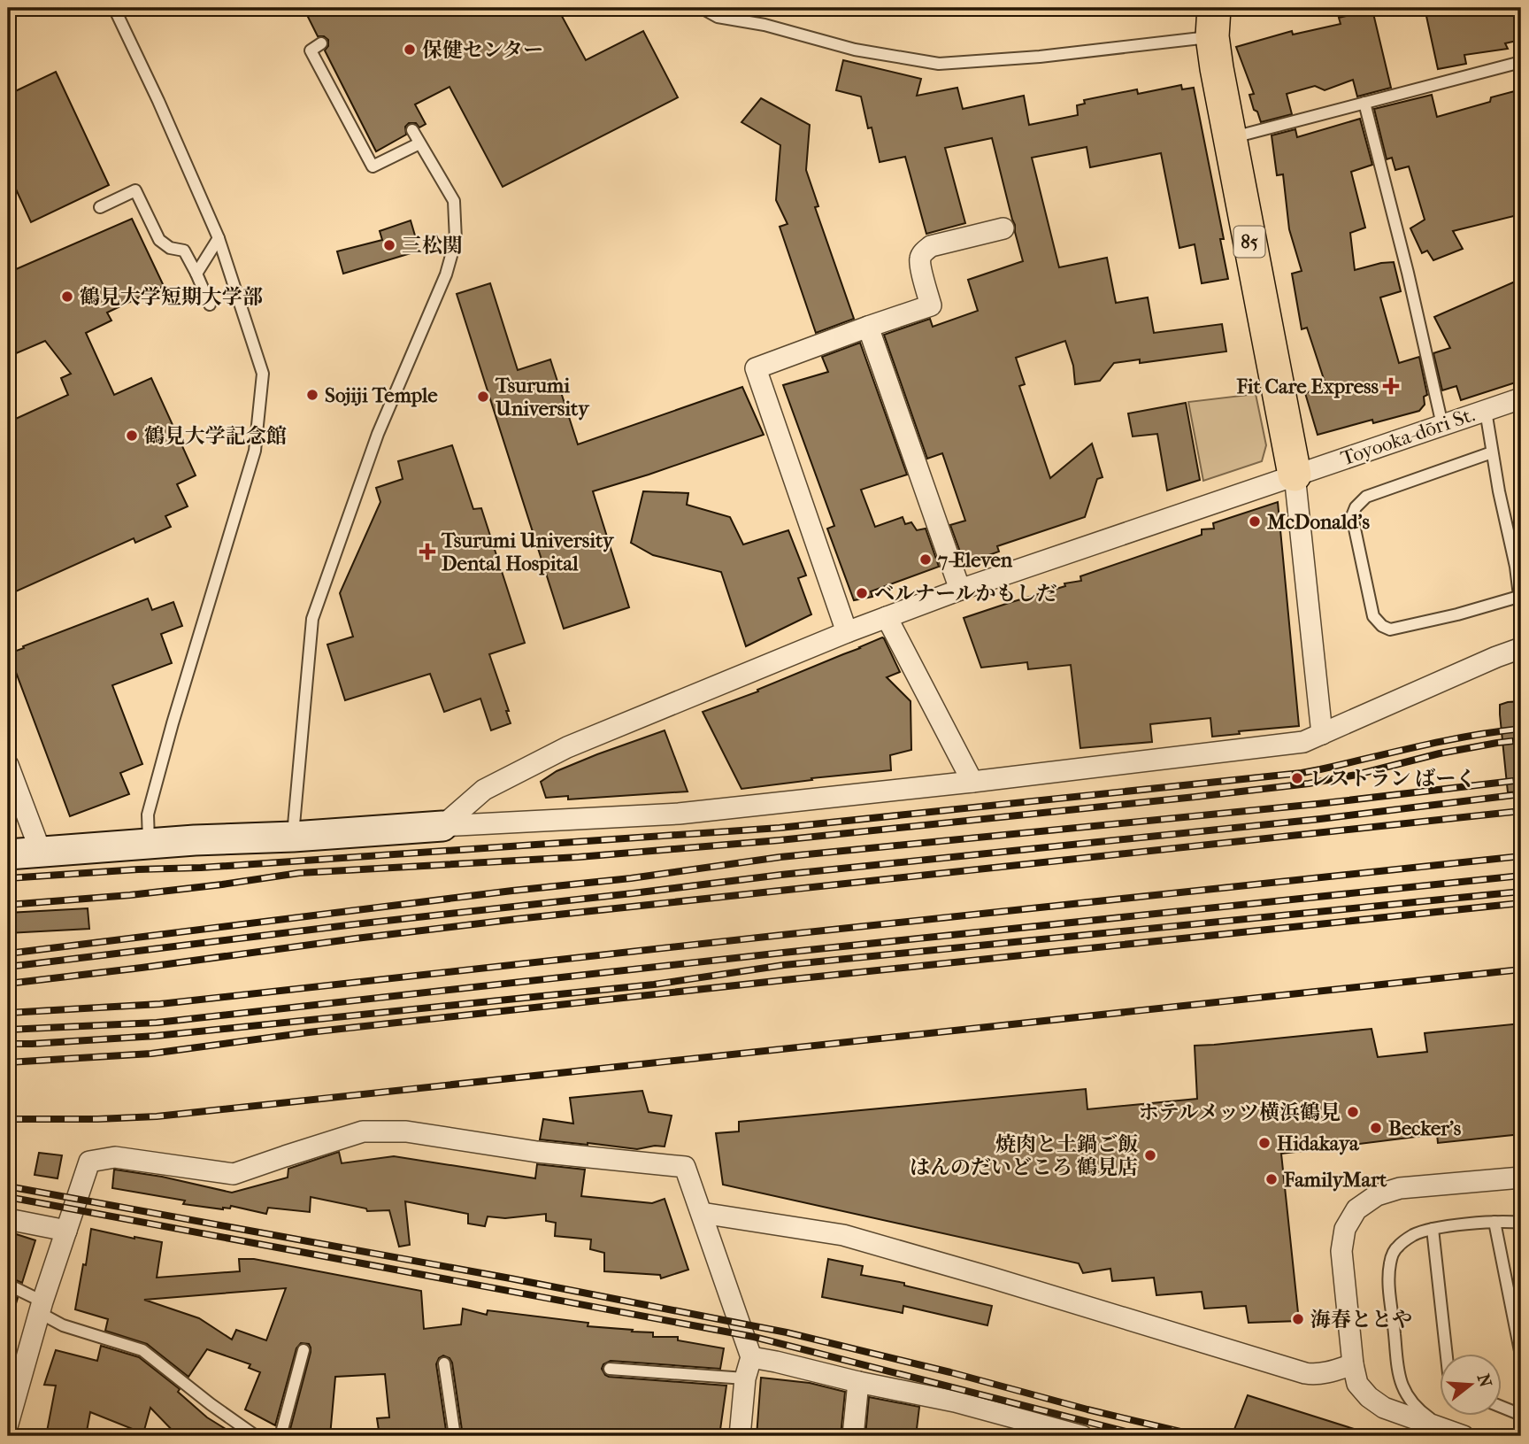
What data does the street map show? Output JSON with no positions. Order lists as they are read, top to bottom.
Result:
{
  "streets": {
    "main road": ["85"],
    "street": ["Toyooka-dōri St."]
  },
  "crossings": [
    ["85", "Toyooka-dōri St."]
  ],
  "places": {
    "other": [
      "保健センター",
      "三松関",
      "鶴見大学短期大学部",
      "Sojiji Temple",
      "Tsurumi University",
      "鶴見大学記念館",
      "McDonald's",
      "7-Eleven",
      "ベルナールかもしだ",
      "レストラン ばーく",
      "ホテルメッツ横浜鶴見",
      "Becker’s",
      "Hidakaya",
      "焼肉と土鍋ご飯 はんのだいどころ 鶴見店",
      "FamilyMart",
      "海春ととや"
    ],
    "health": ["Fit Care Express", "Tsurumi University Dental Hospital"]
  },
  "north": "right"
}
